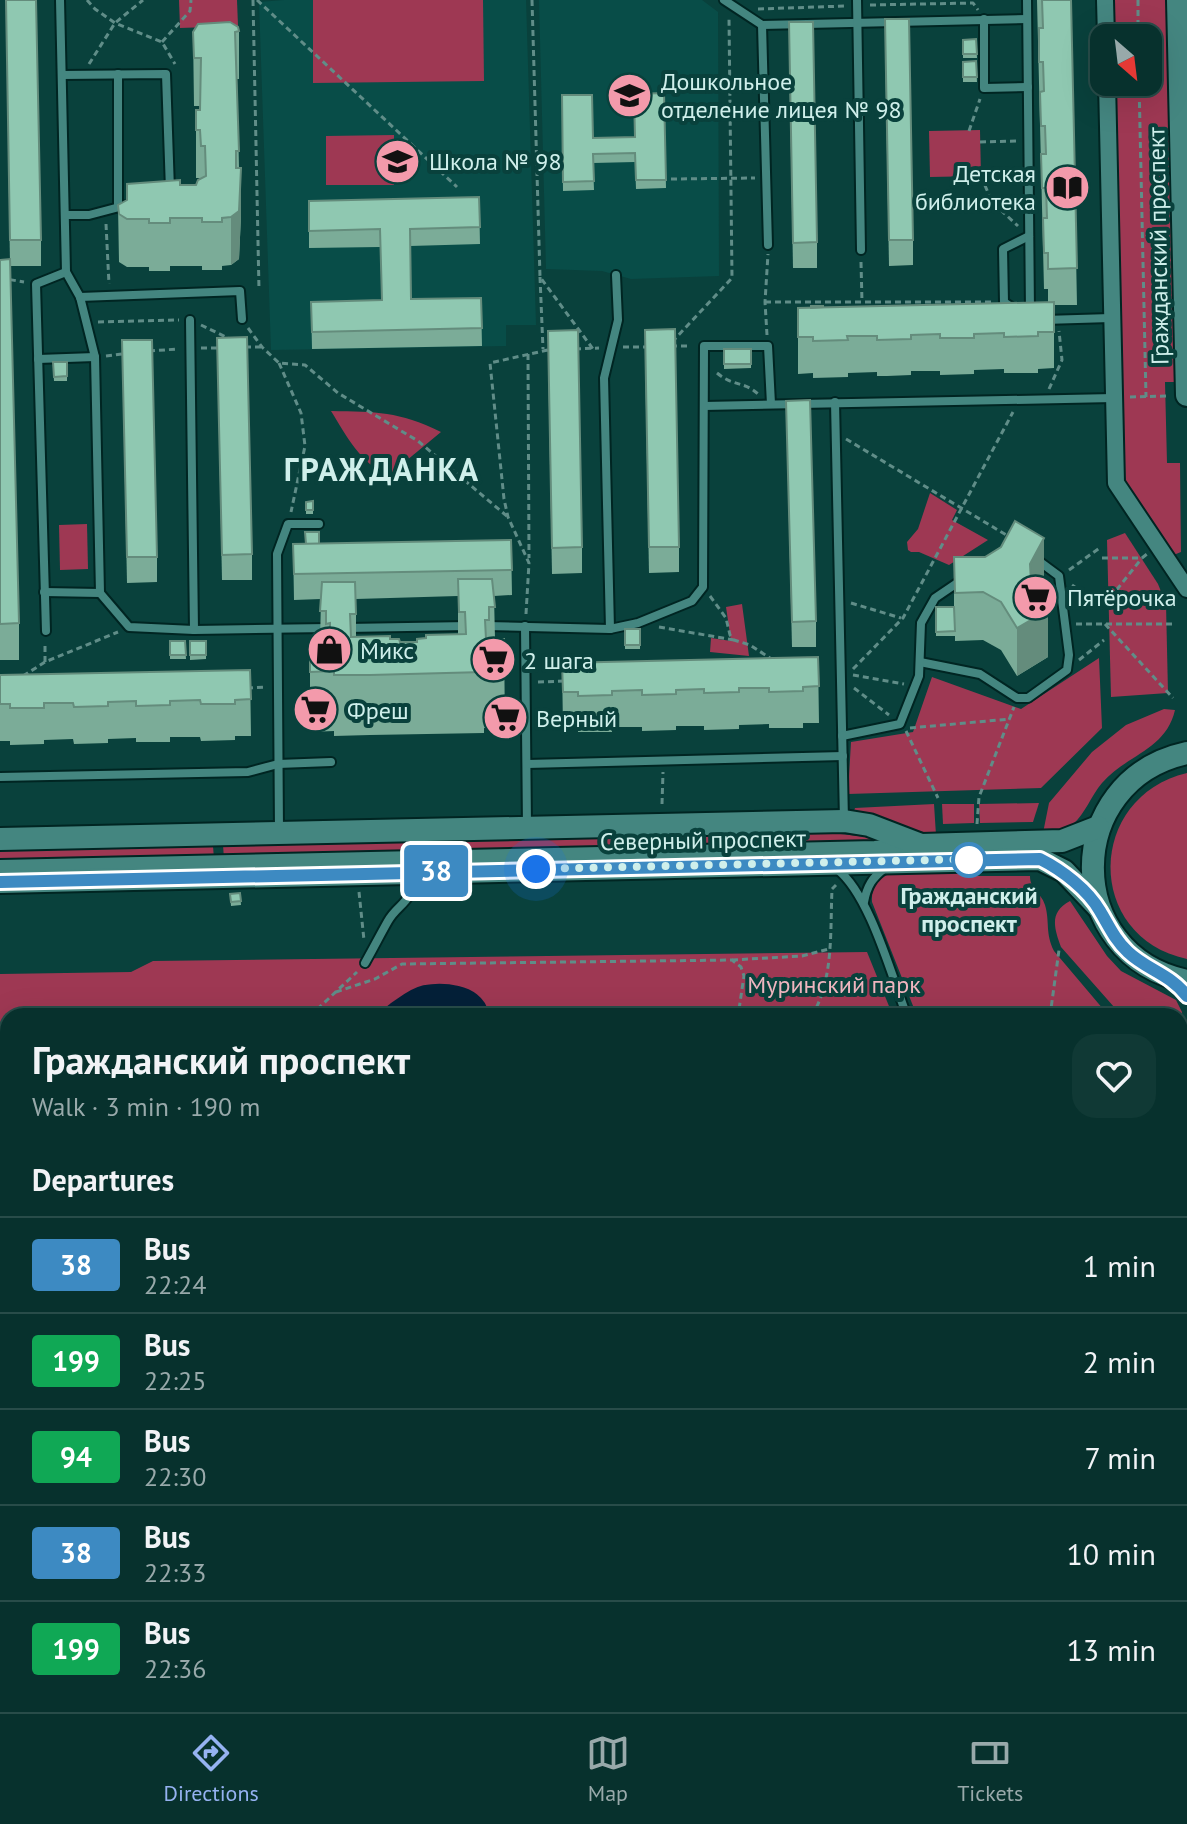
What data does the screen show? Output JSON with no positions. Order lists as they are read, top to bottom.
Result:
{
  "streets": {
    "main road": ["Гражданский проспект", "Северный проспект"]
  },
  "districts": ["ГРАЖДАНКА"],
  "parks": ["Муринский парк"],
  "places": {
    "school or university": ["Дошкольное отделение лицея № 98", "Школа № 98"],
    "library": ["Детская библиотека"],
    "supermarket": [
      "Пятёрочка",
      "2 шага",
      "Фреш",
      "Верный"
    ],
    "shop": ["Микс"],
    "other": ["Гражданский проспект"]
  },
  "lines": ["bus line 38"],
  "north": "bottom right",
  "page": {
    "on_map": "38",
    "heading": [
      ["Гражданский проспект", "Walk · 3 min · 190 m"],
      "Departures"
    ],
    "list": [
      {
        "mark": "38",
        "name": "Bus",
        "note": "22:24",
        "value": "1 min"
      },
      {
        "mark": "199",
        "name": "Bus",
        "note": "22:25",
        "value": "2 min"
      },
      {
        "mark": "94",
        "name": "Bus",
        "note": "22:30",
        "value": "7 min"
      },
      {
        "mark": "38",
        "name": "Bus",
        "note": "22:33",
        "value": "10 min"
      },
      {
        "mark": "199",
        "name": "Bus",
        "note": "22:36",
        "value": "13 min"
      }
    ],
    "tabs": ["Directions", "Map", "Tickets"]
  }
}
